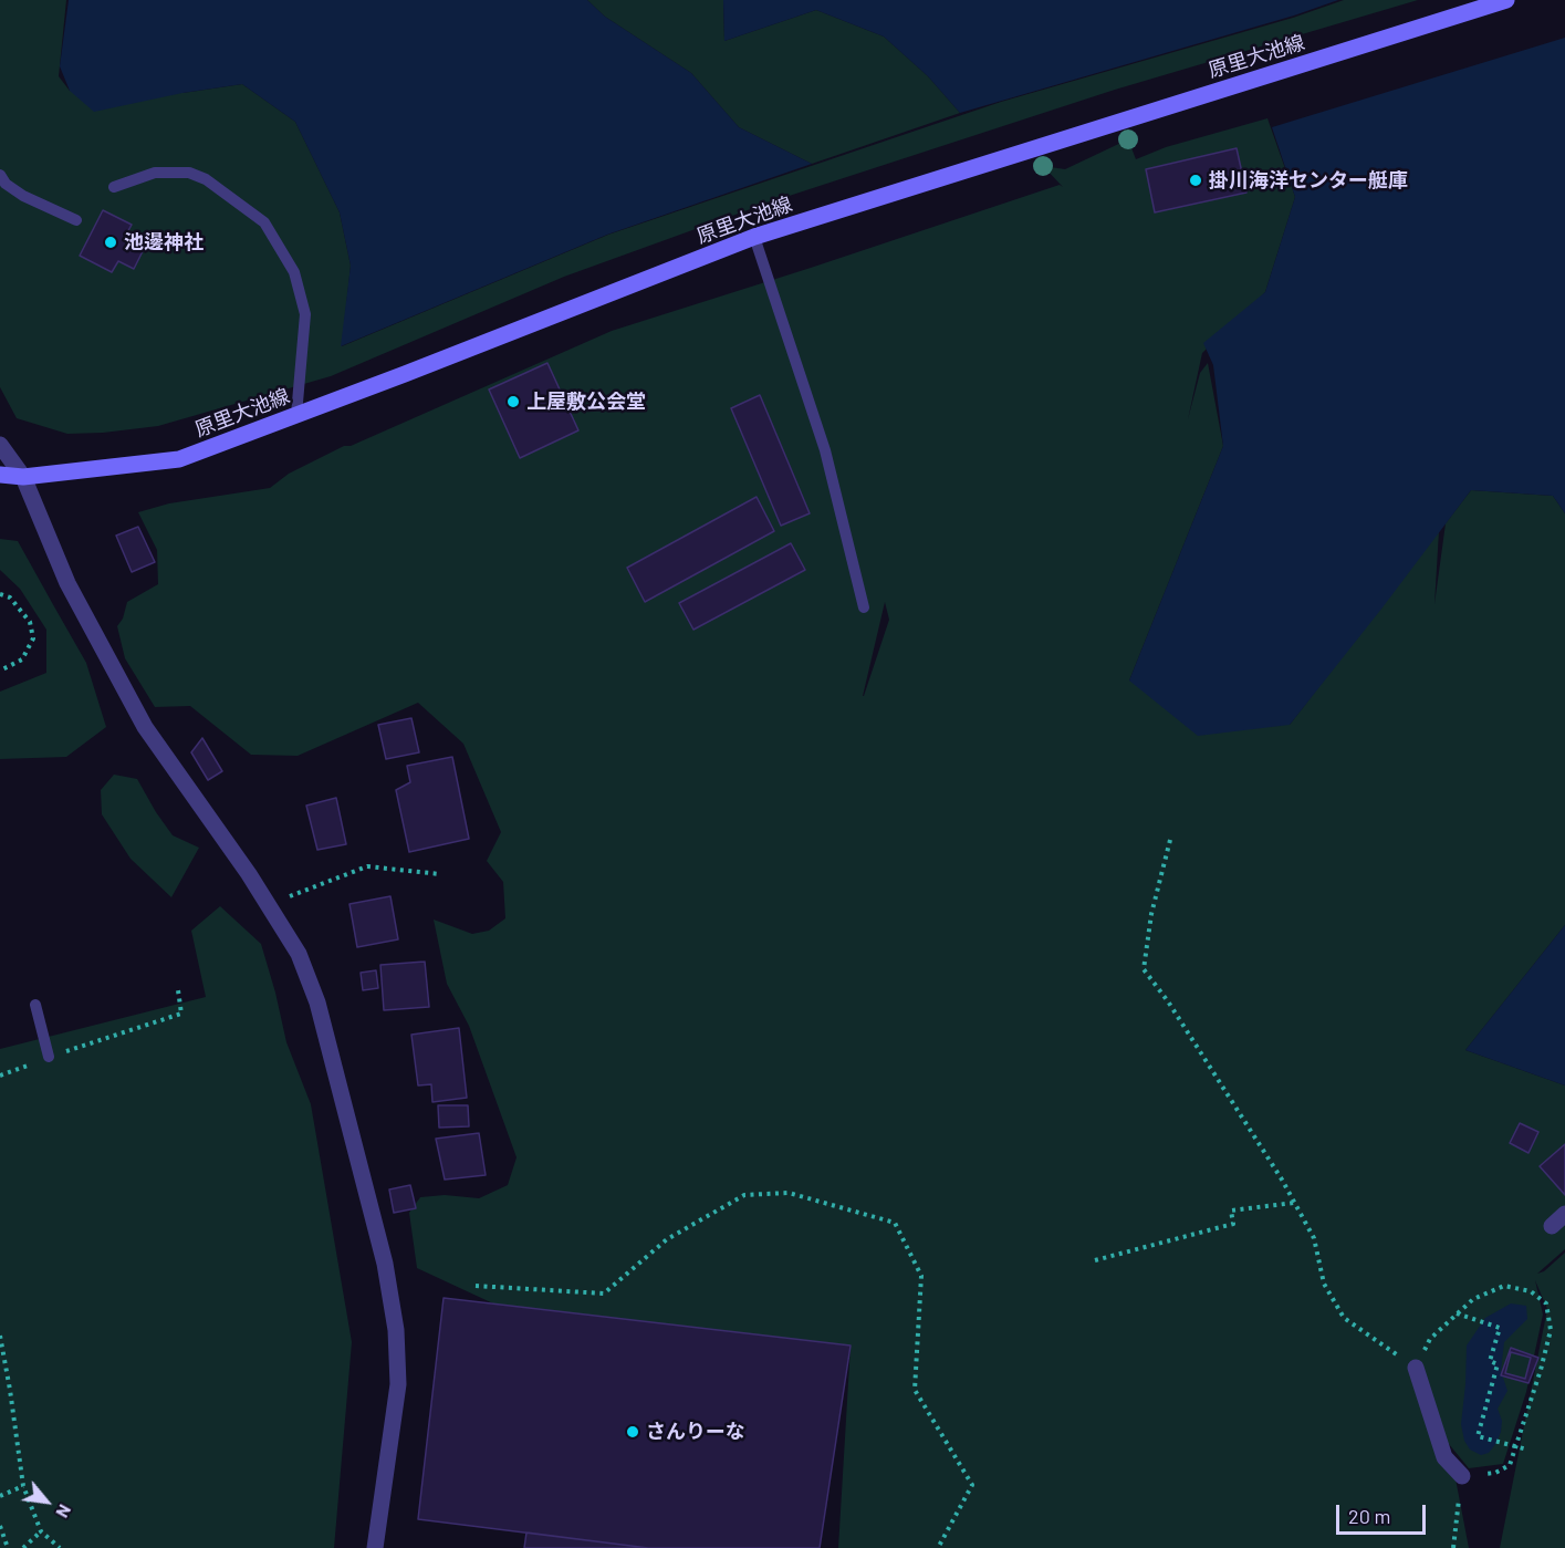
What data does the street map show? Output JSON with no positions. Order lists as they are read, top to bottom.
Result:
{
  "streets": {
    "main road": ["原里大池線"]
  },
  "places": [
    "掛川海洋センター艇庫",
    "池邊神社",
    "上屋敷公会堂",
    "さんりーな"
  ],
  "scale_bar": "20 m",
  "north": "bottom right"
}
